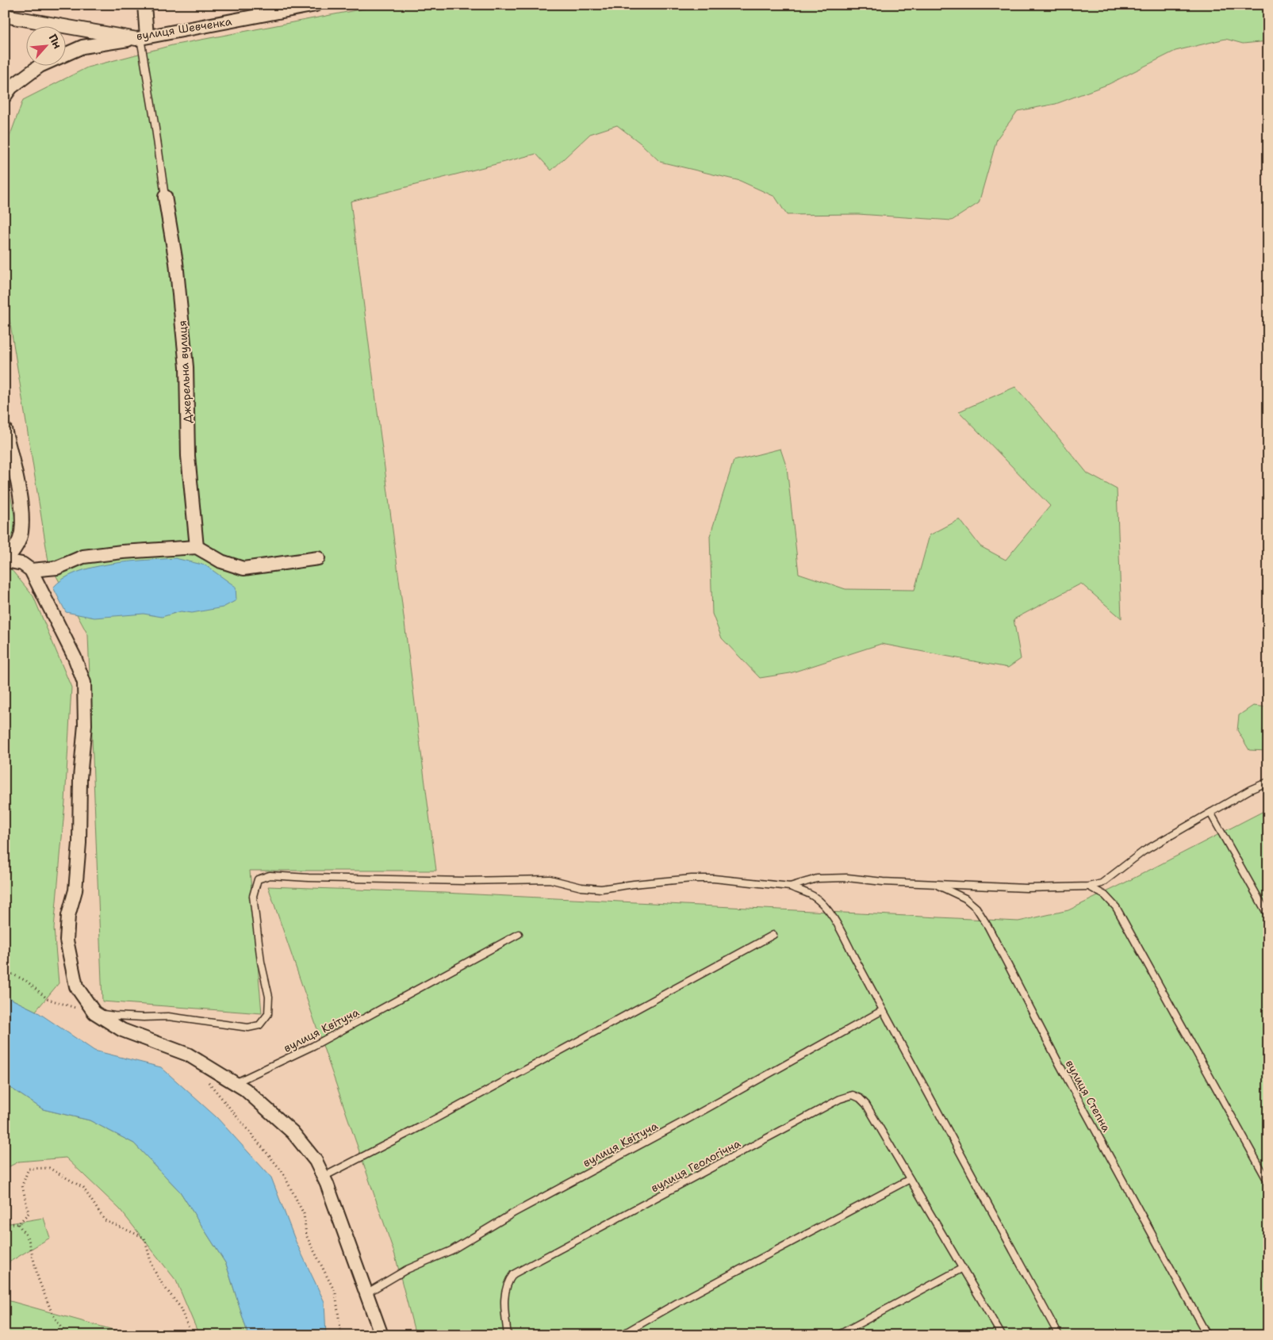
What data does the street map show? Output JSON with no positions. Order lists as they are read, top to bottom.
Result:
{
  "streets": {
    "street": ["вулиця Шевченка", "Джерельна вулиця"],
    "lane": ["вулиця Квітуча", "вулиця Степна", "вулиця Геологічна"]
  },
  "north": "top right"
}
